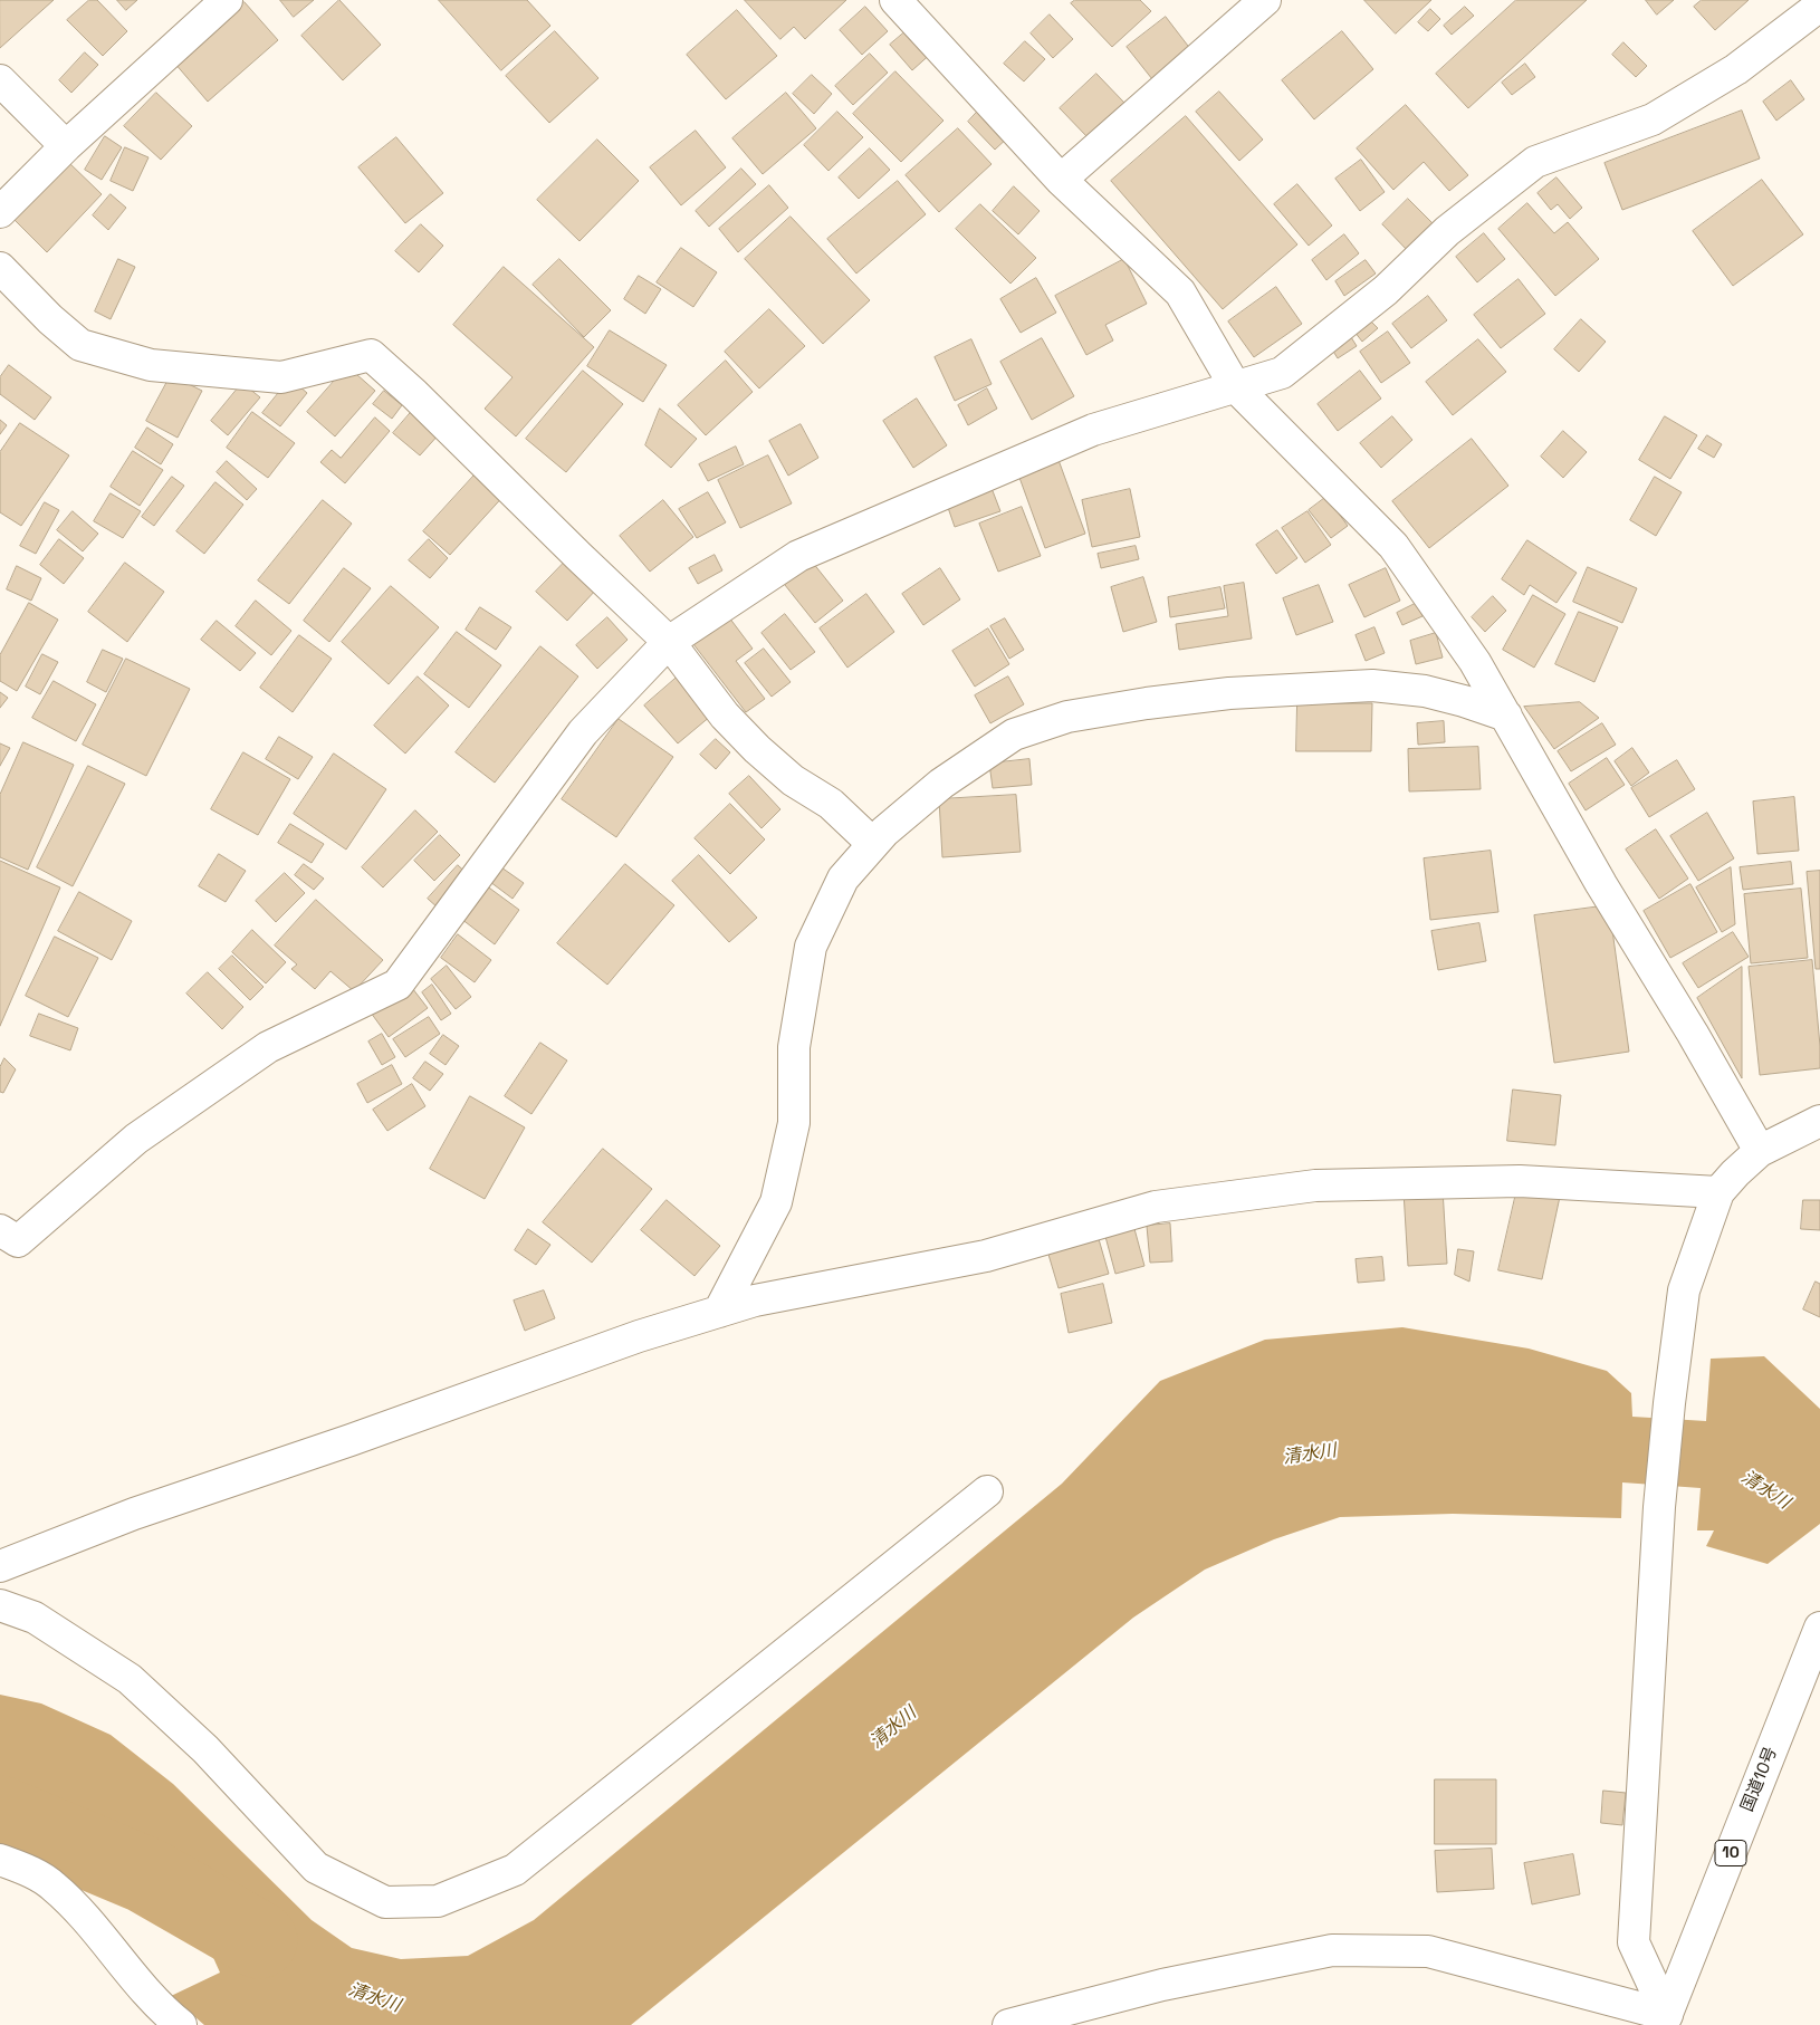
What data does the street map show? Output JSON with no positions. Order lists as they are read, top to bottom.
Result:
{
  "streets": {
    "main road": ["国道10号", "10"]
  },
  "water": ["清水川"]
}
